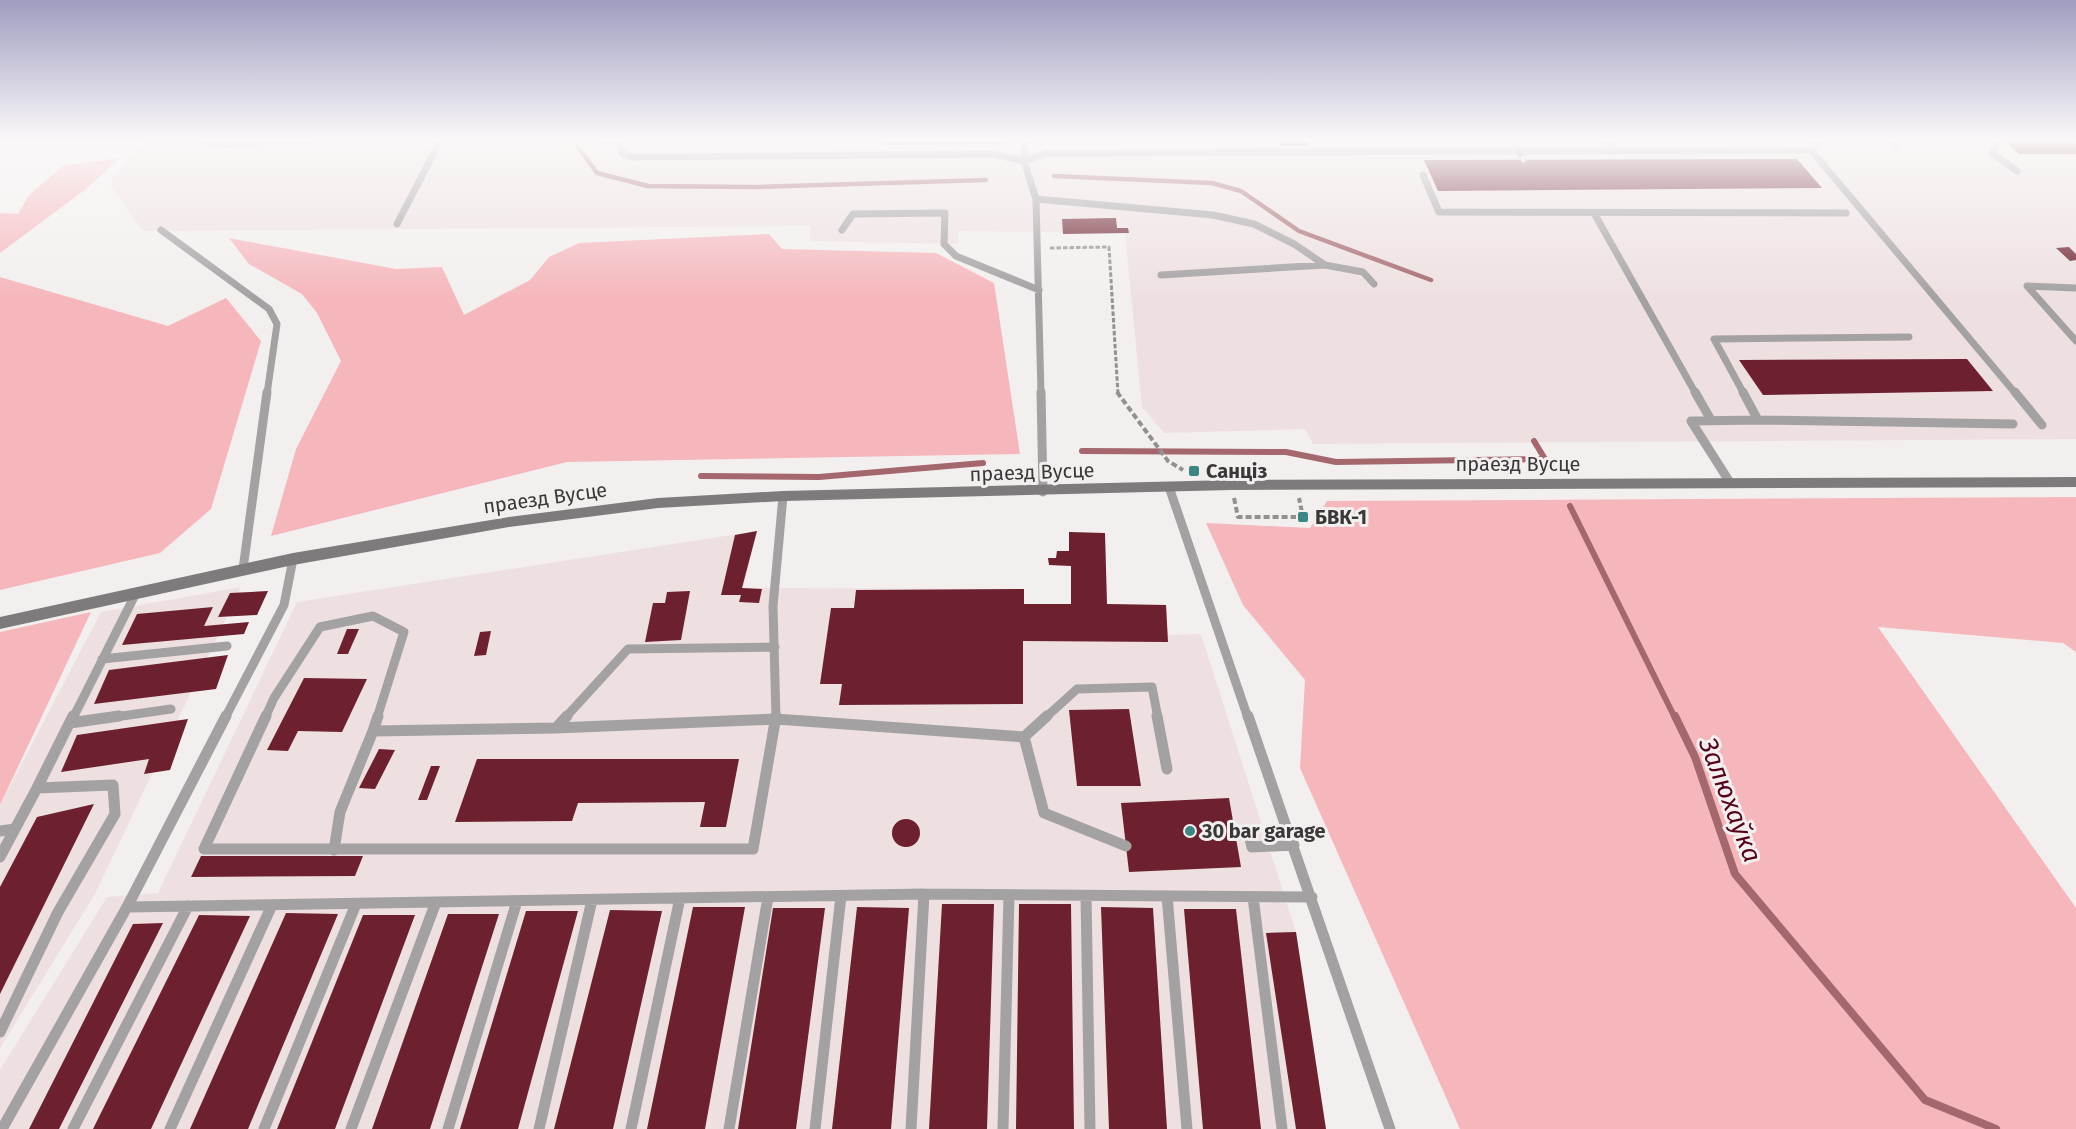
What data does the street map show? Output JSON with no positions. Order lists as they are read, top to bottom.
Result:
{
  "streets": {
    "street": ["праезд Вусце"]
  },
  "water": ["Залюхаўка"],
  "places": {
    "transit": ["Санціз", "БВК-1"],
    "other": ["30 bar garage"]
  }
}
